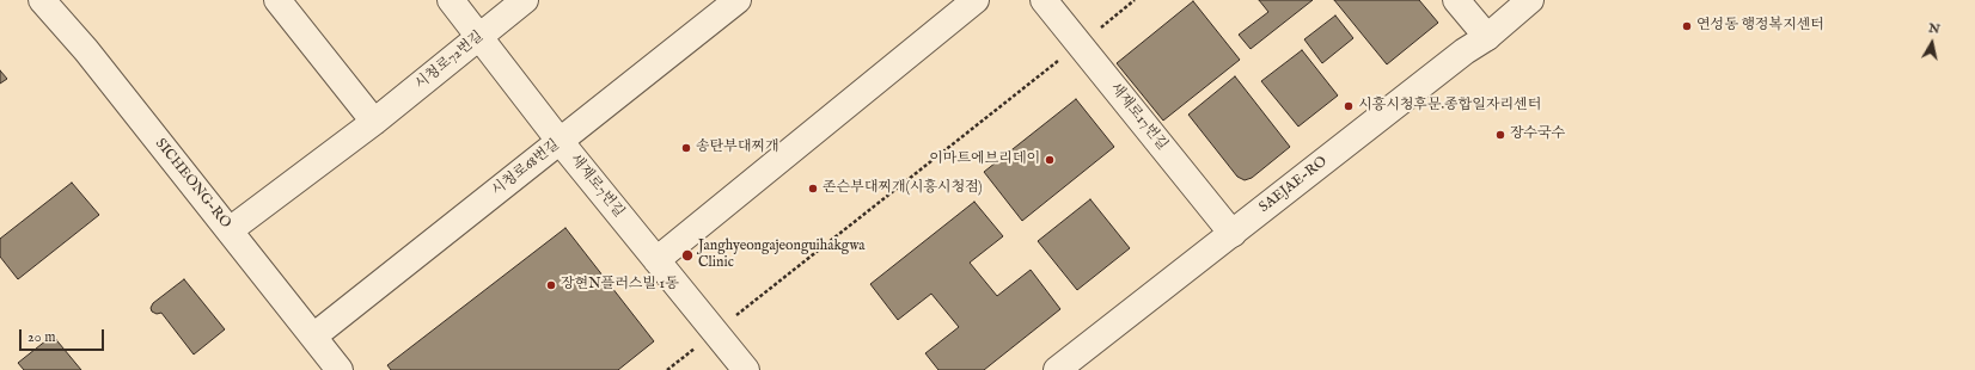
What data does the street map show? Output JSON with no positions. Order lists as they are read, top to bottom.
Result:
{
  "streets": {
    "street": [
      "시청로72번길",
      "새재로17번길",
      "시청로68번길",
      "SICHEONG-RO",
      "SAEJAE-RO",
      "새재로7번길"
    ]
  },
  "crossings": [
    ["시청로72번길", "SICHEONG-RO"],
    ["시청로72번길", "새재로7번길"],
    ["새재로17번길", "SAEJAE-RO"],
    ["시청로68번길", "SICHEONG-RO"],
    ["시청로68번길", "새재로7번길"]
  ],
  "places": [
    "연성동 행정복지센터",
    "시흥시청후문.종합일자리센터",
    "장수국수",
    "송탄부대찌개",
    "이마트에브리데이",
    "존슨부대찌개(시흥시청점)",
    "Janghyeongajeonguihakgwa Clinic",
    "장현N플러스빌 1동"
  ],
  "scale_bar": "20 m",
  "north": "top"
}
